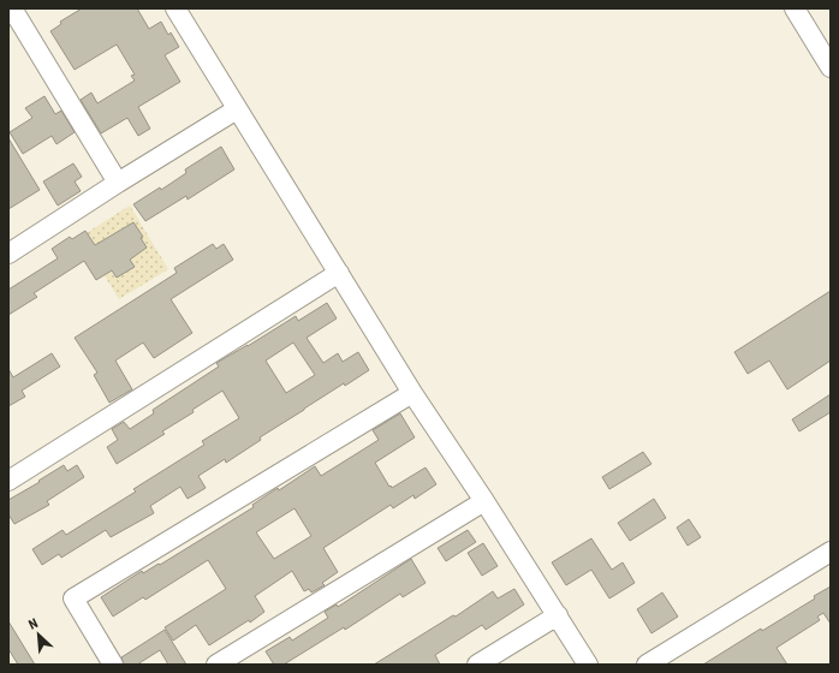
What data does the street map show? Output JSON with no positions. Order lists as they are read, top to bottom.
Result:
{
  "north": "top left"
}
